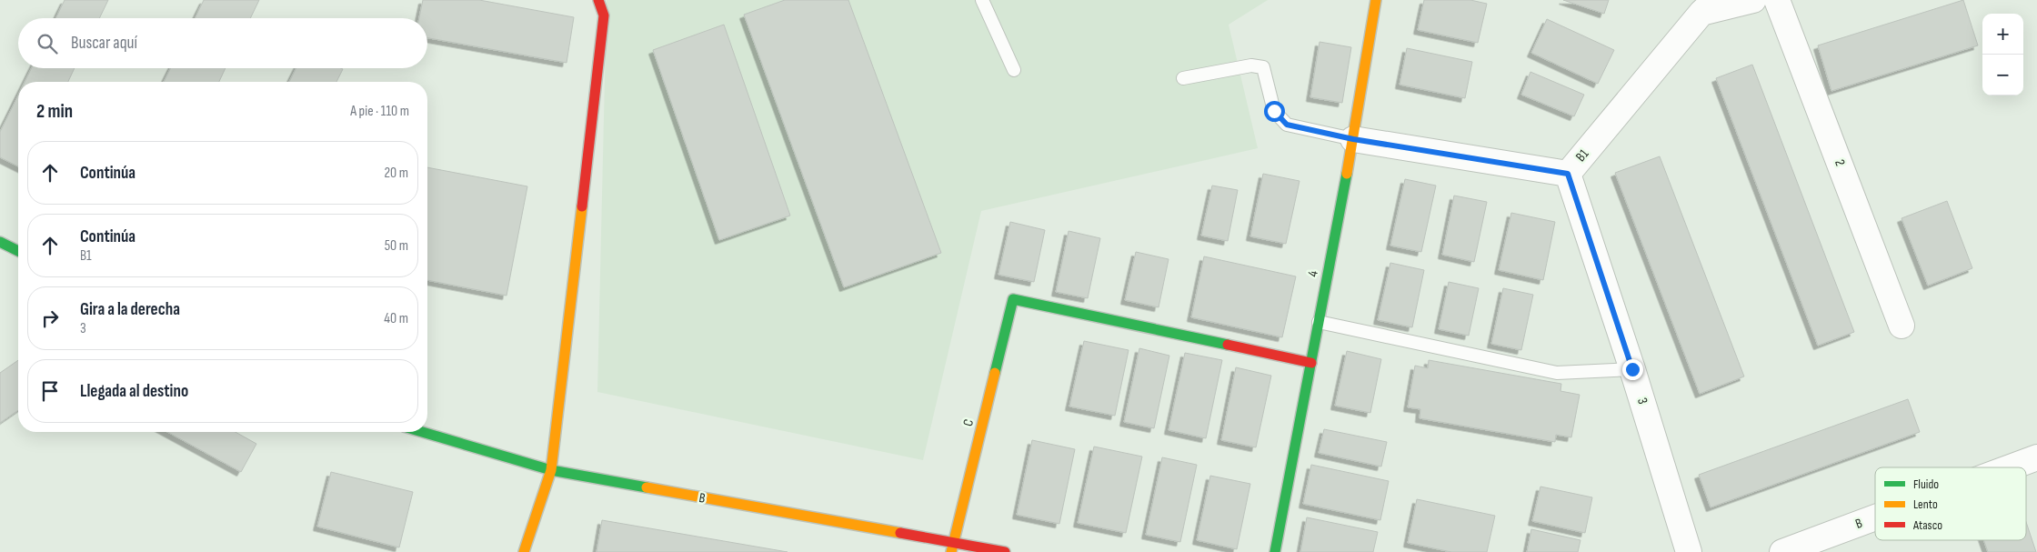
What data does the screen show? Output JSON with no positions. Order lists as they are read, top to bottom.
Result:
{
  "streets": {
    "street": [
      "B1",
      "2",
      "4",
      "3",
      "C",
      "B"
    ]
  },
  "crossings": [
    ["B1", "4"],
    ["B1", "3"],
    ["4", "C"],
    ["C", "B"]
  ],
  "legend": ["Fluido", "Lento", "Atasco"],
  "page": {
    "map_buttons": ["+", "−"],
    "search": "Buscar aquí",
    "heading": ["2 min", "A pie · 110 m"],
    "list": [
      ["Continúa", "20 m"],
      ["Continúa", "B1", "50 m"],
      ["Gira a la derecha", "3", "40 m"],
      "Llegada al destino"
    ]
  }
}
